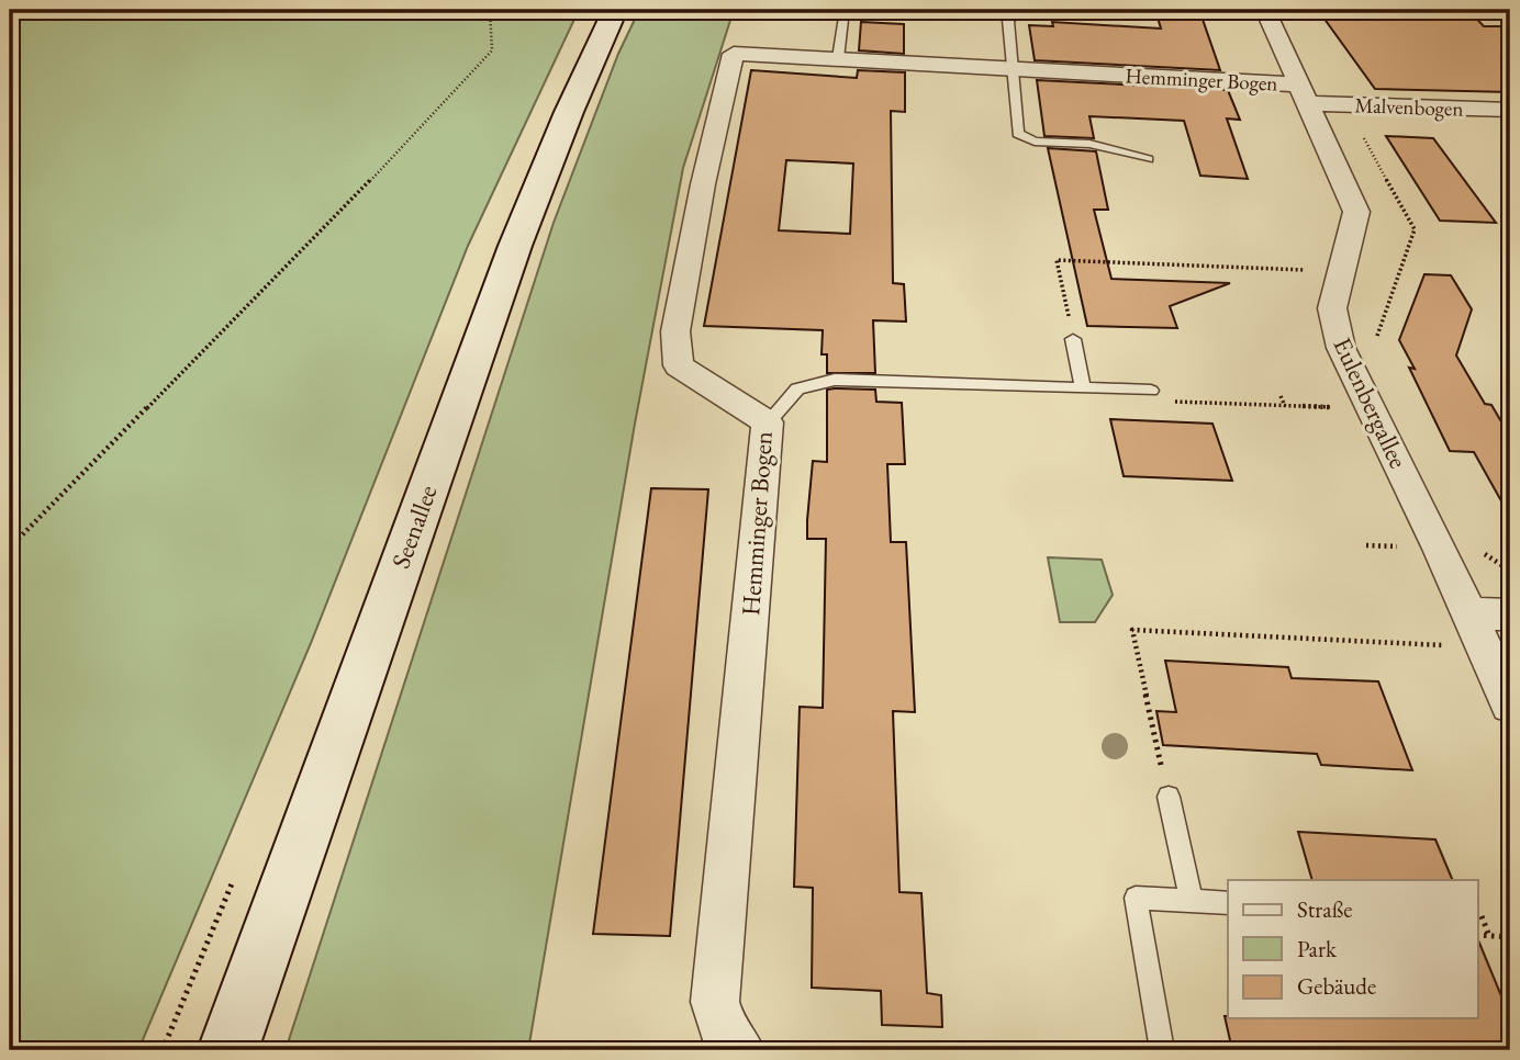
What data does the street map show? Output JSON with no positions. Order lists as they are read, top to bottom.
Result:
{
  "streets": {
    "main road": ["Seenallee"],
    "street": ["Hemminger Bogen", "Malvenbogen", "Eulenbergallee"]
  },
  "crossings": [
    ["Hemminger Bogen", "Malvenbogen"],
    ["Hemminger Bogen", "Eulenbergallee"],
    ["Malvenbogen", "Eulenbergallee"]
  ],
  "legend": ["Straße", "Park", "Gebäude"]
}
